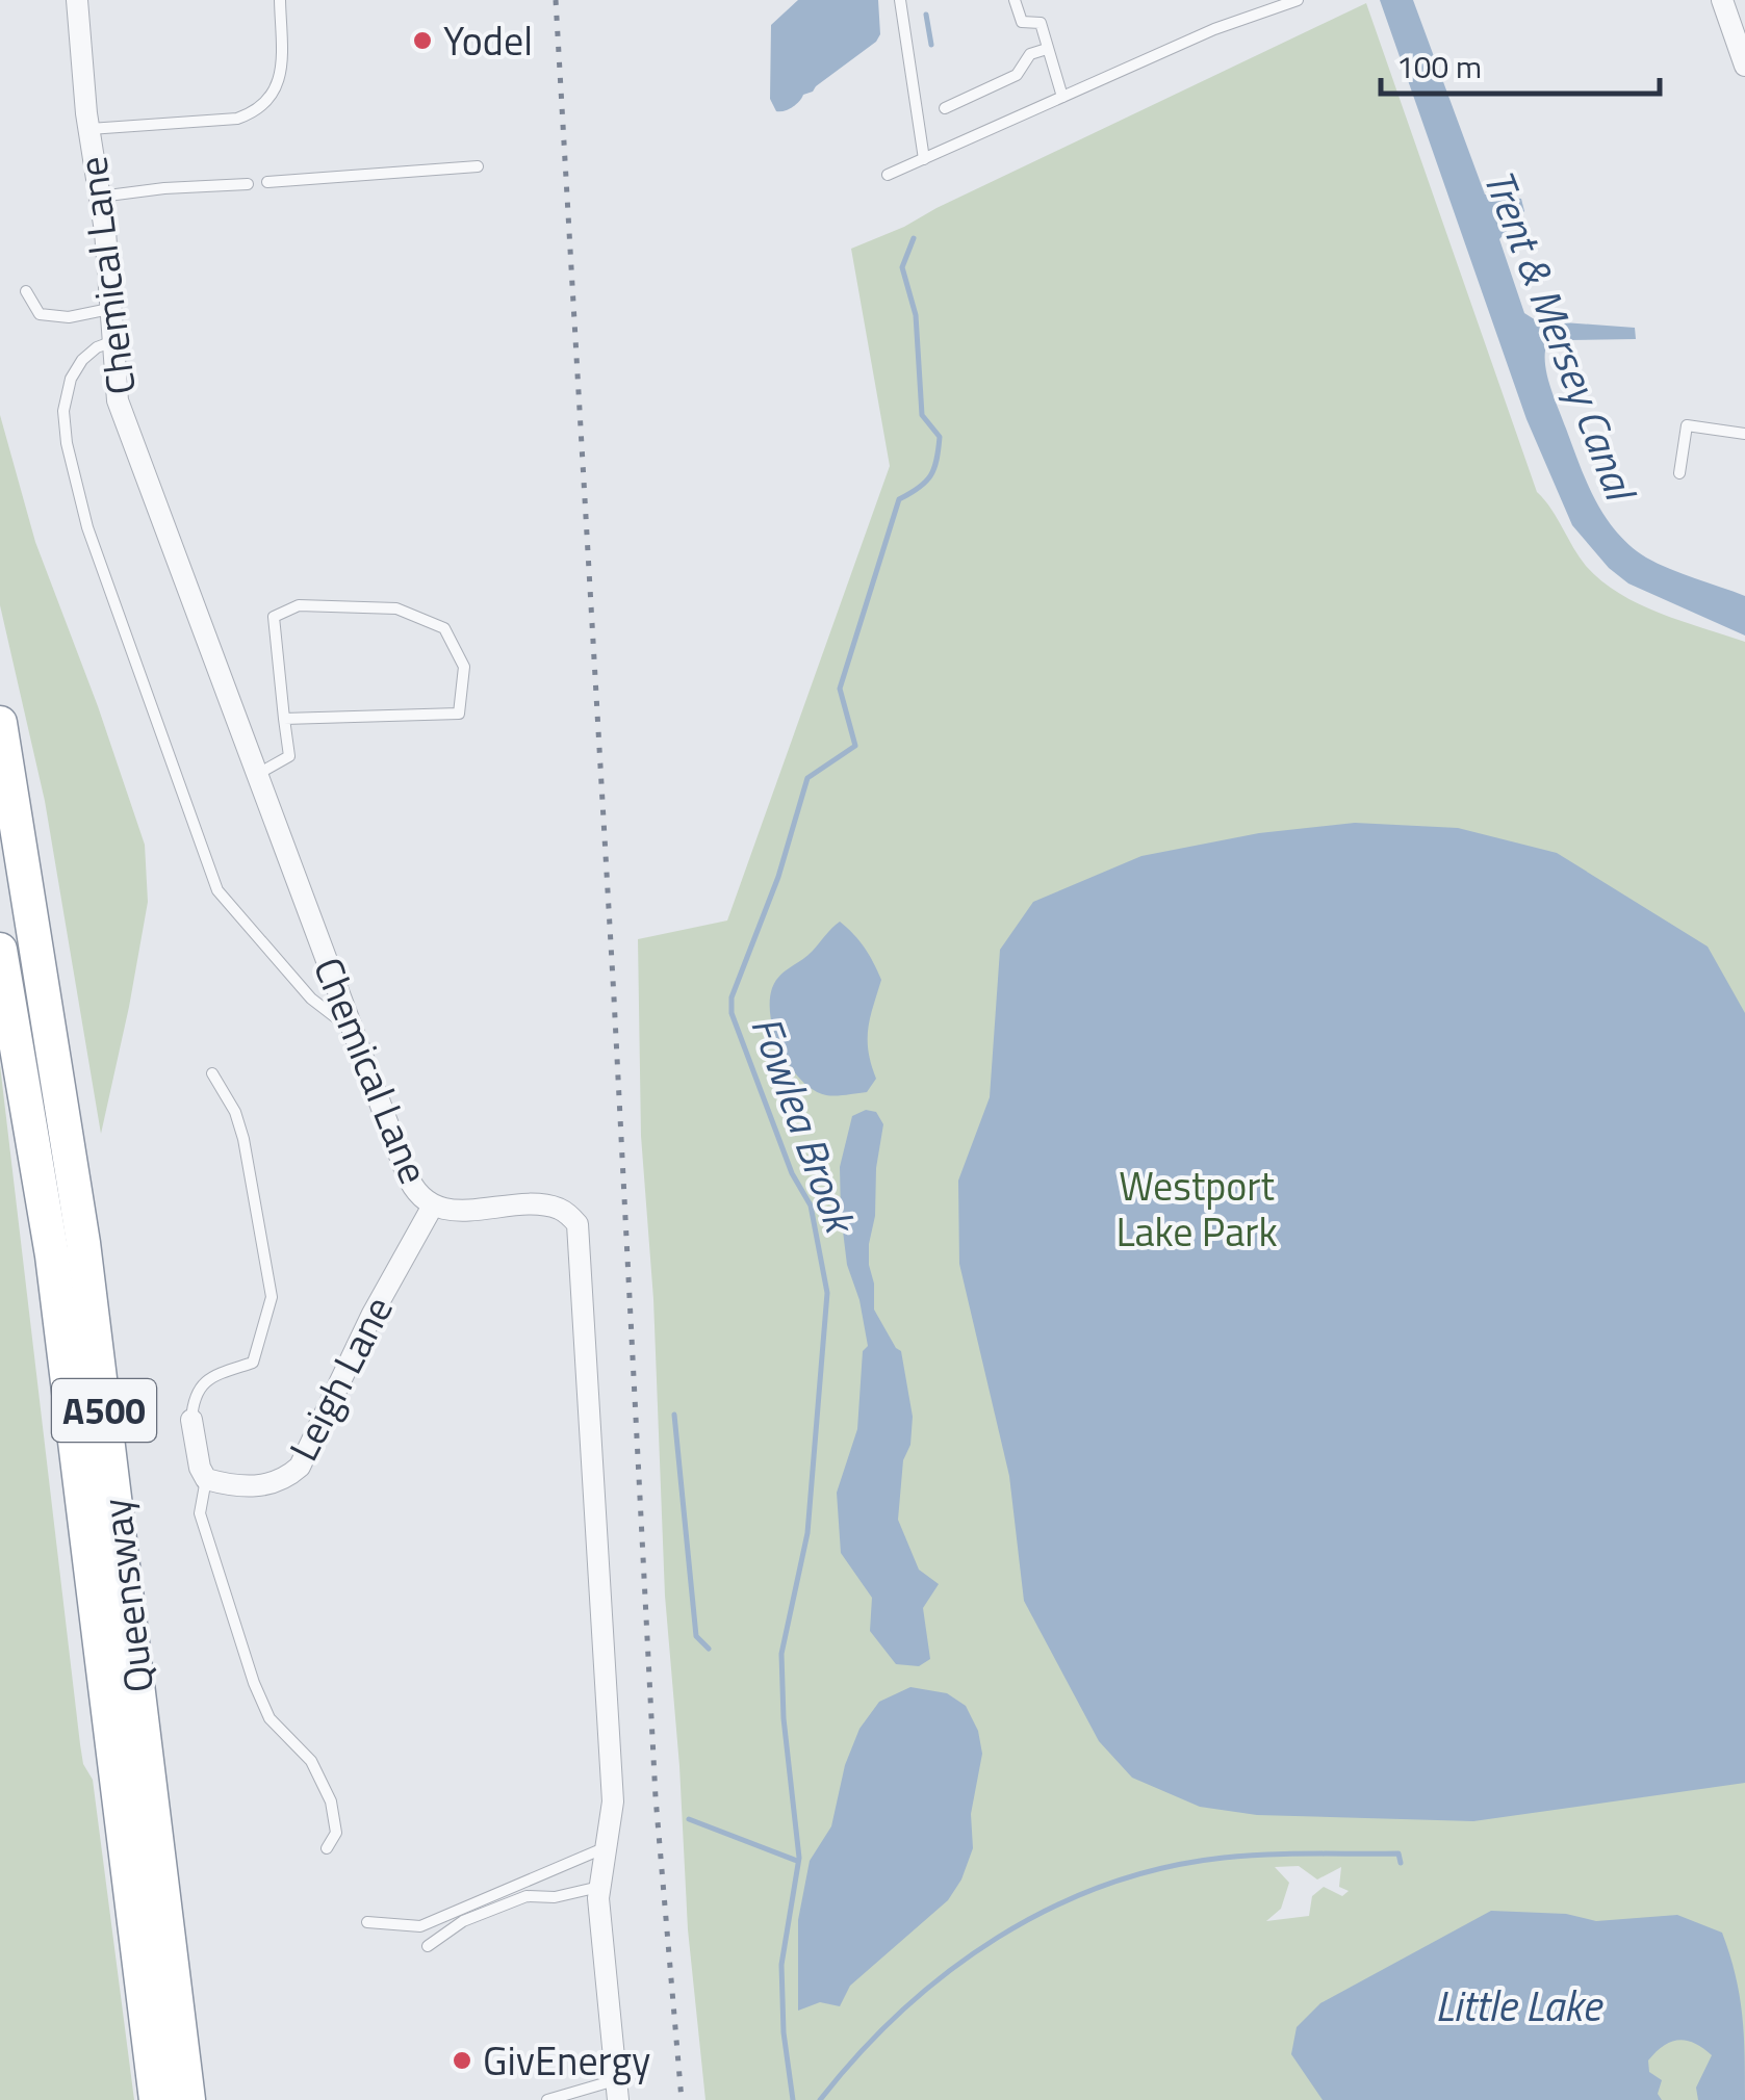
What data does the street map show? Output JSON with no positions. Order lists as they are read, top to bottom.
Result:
{
  "streets": {
    "highway": ["A500", "Queensway"],
    "street": ["Chemical Lane", "Leigh Lane"]
  },
  "crossings": [
    ["Chemical Lane", "Leigh Lane"]
  ],
  "water": ["Trent & Mersey Canal", "Fowlea Brook", "Little Lake"],
  "parks": ["Westport Lake Park"],
  "places": ["Yodel", "GivEnergy"],
  "scale_bar": "100 m"
}
